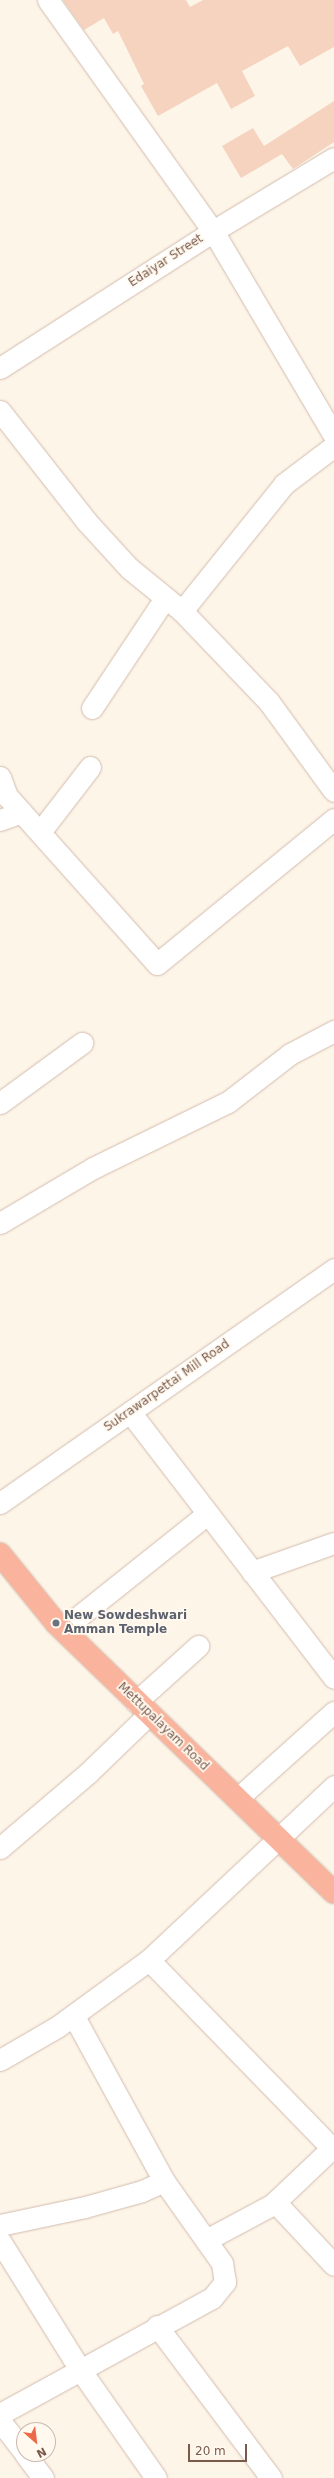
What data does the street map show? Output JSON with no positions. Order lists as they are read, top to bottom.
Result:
{
  "streets": {
    "highway": ["Mettupalayam Road"],
    "street": ["Edaiyar Street", "Sukrawarpettai Mill Road"]
  },
  "places": ["New Sowdeshwari Amman Temple"],
  "scale_bar": "20 m",
  "north": "bottom right"
}
